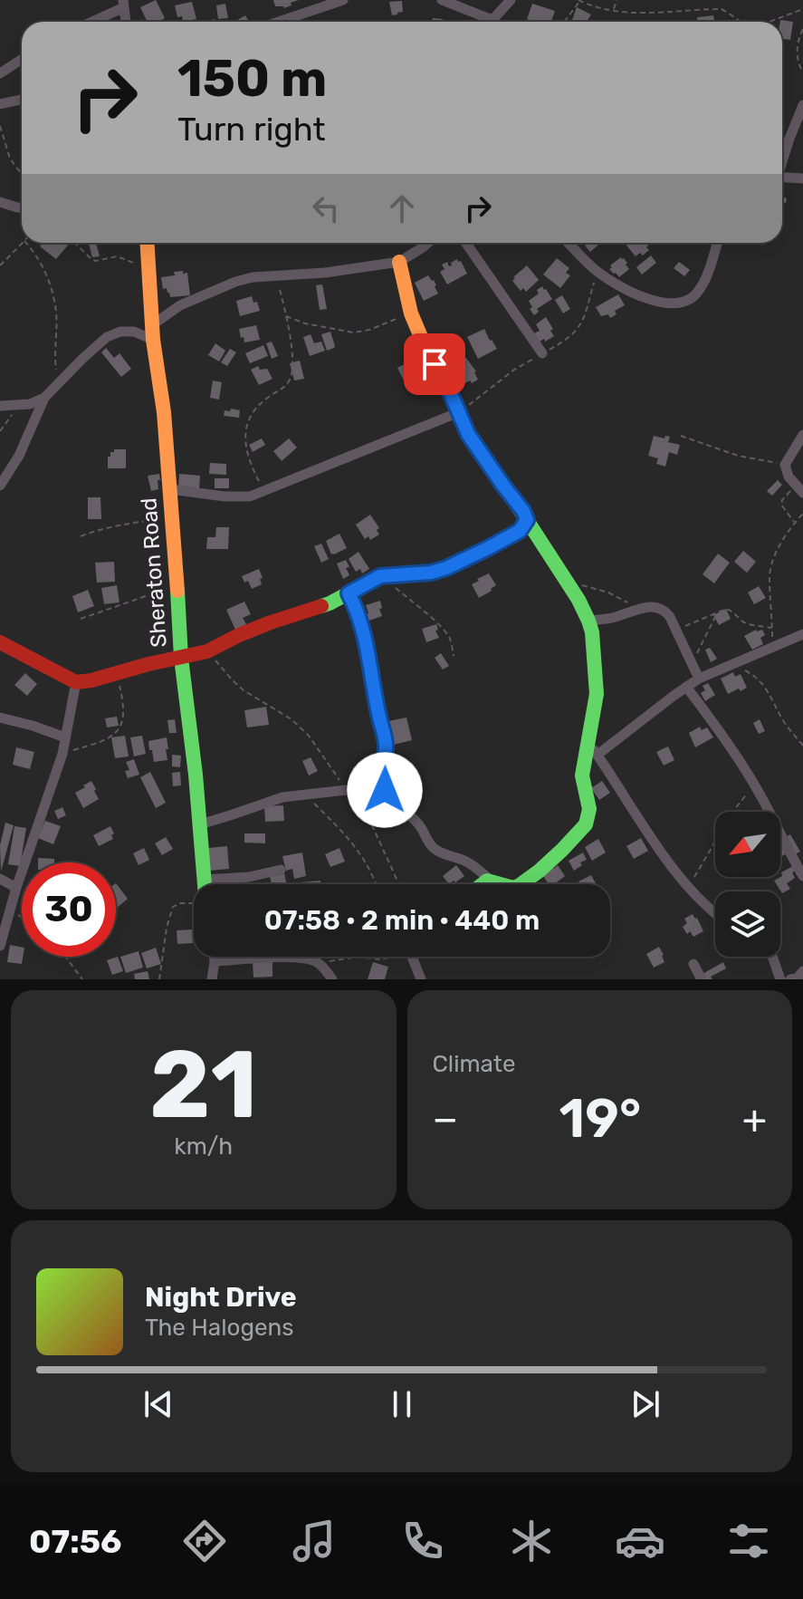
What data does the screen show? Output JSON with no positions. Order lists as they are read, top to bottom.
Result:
{
  "streets": {
    "street": ["Sheraton Road"]
  },
  "north": "bottom left",
  "page": {
    "turn": ["150 m", "Turn right"],
    "limit": "30",
    "trip": "07:58 · 2 min · 440 m",
    "tile": [
      ["21", "km/h"],
      "Climate"
    ],
    "heat": ["−", "19°", "+"],
    "song": ["Night Drive", "The Halogens"],
    "tabs": "07:56"
  }
}
